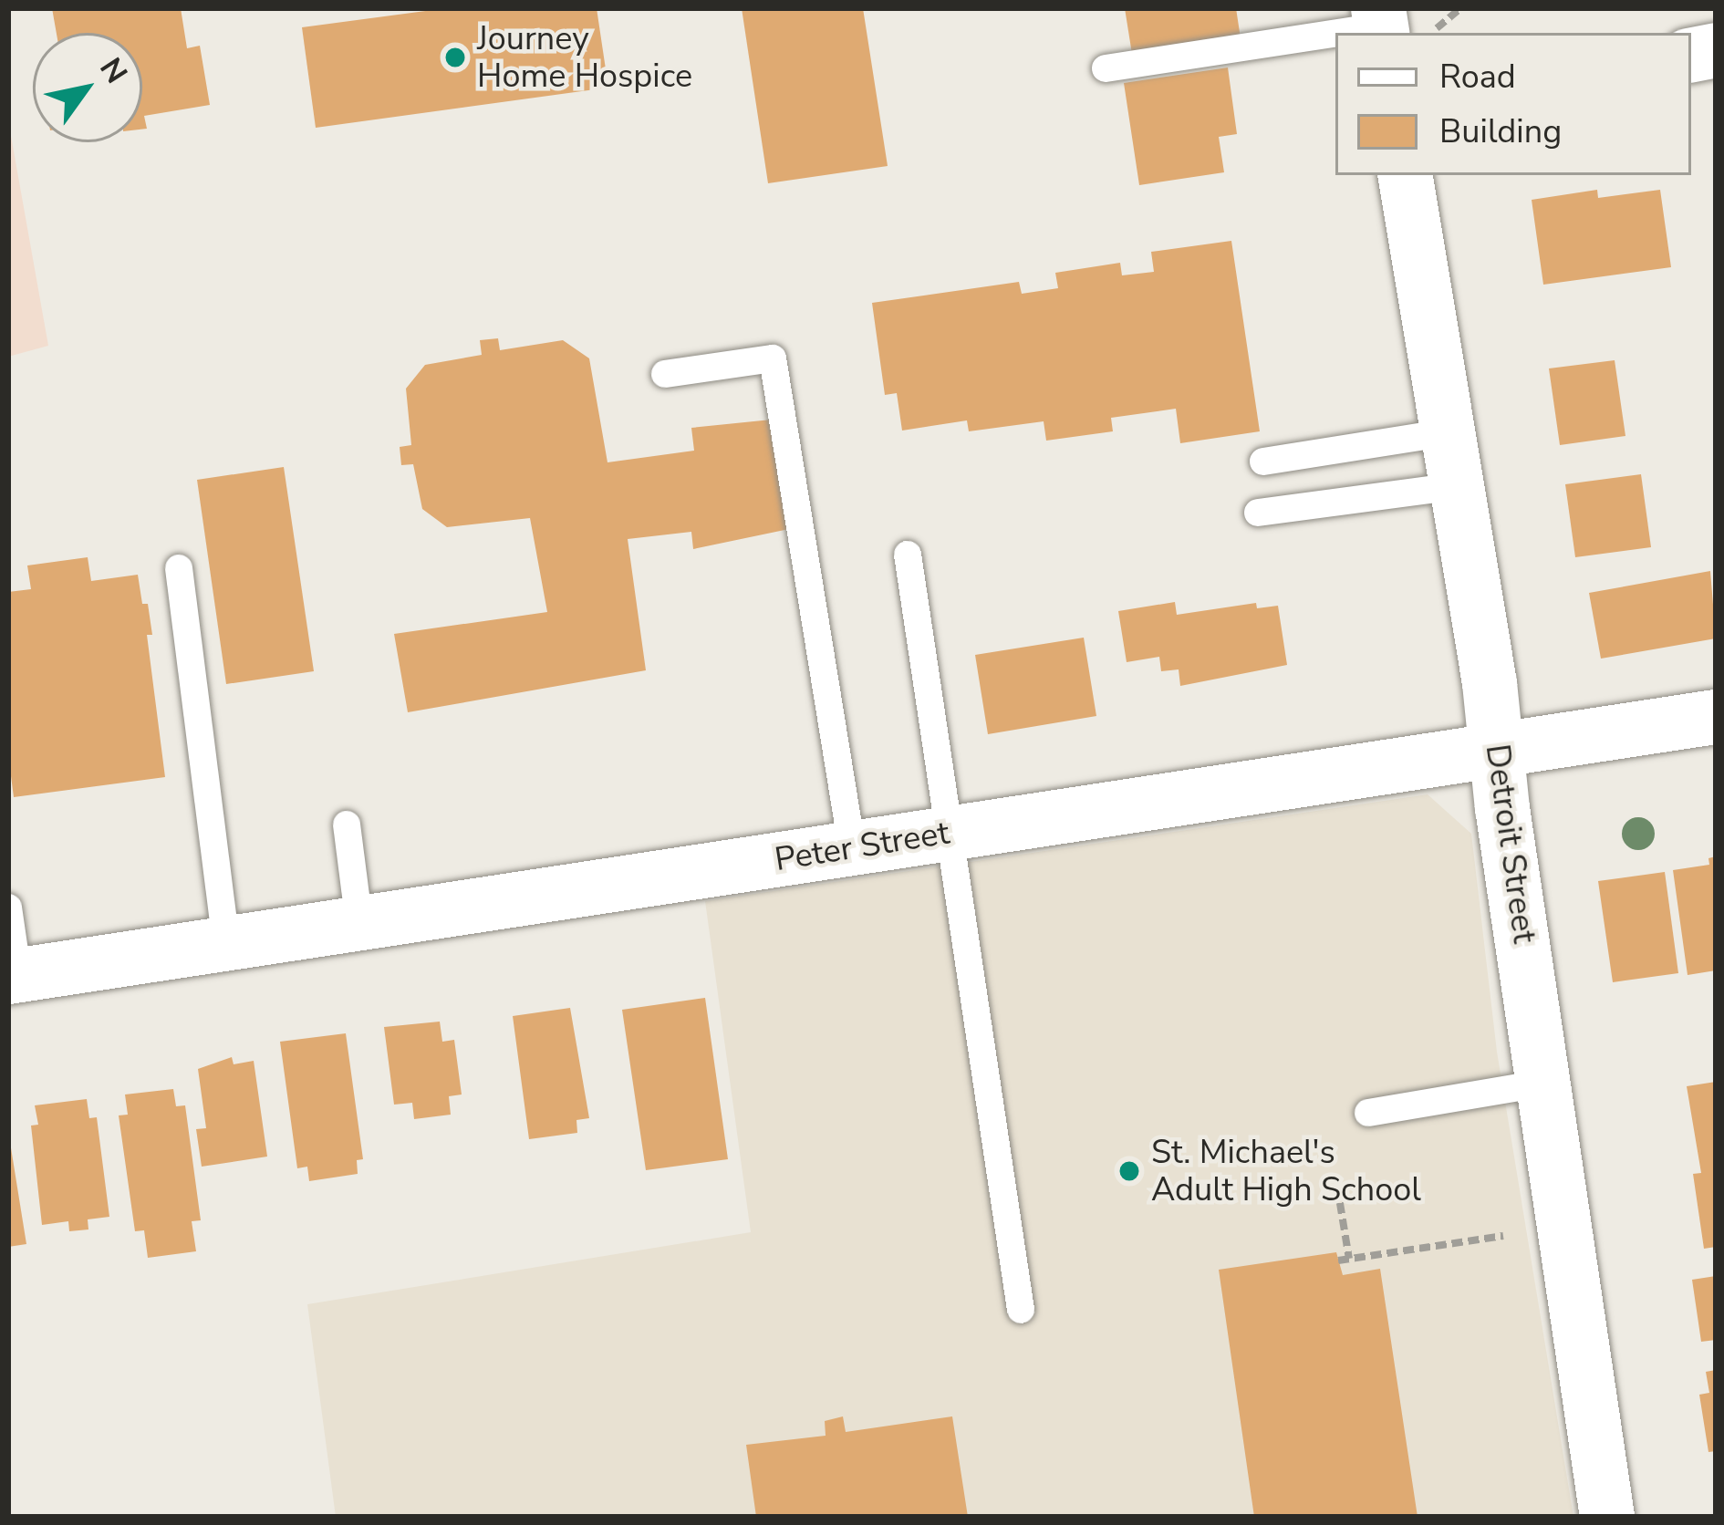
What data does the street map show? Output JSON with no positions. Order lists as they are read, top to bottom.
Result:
{
  "streets": {
    "street": ["Detroit Street", "Peter Street"]
  },
  "crossings": [
    ["Detroit Street", "Peter Street"]
  ],
  "places": ["Journey Home Hospice", "St. Michael's Adult High School"],
  "legend": ["Road", "Building"],
  "north": "top right"
}
